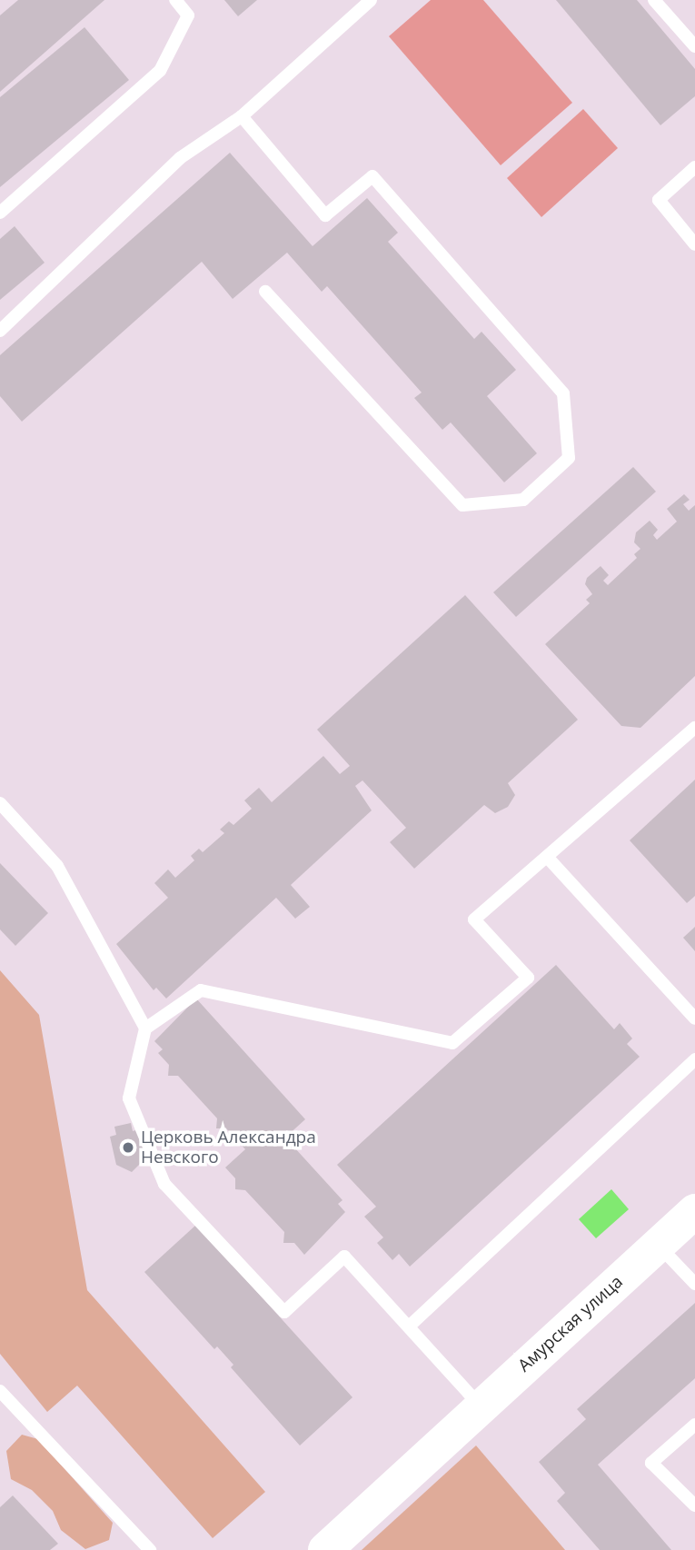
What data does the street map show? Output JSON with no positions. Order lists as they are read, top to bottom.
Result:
{
  "streets": {
    "street": ["Амурская улица"]
  },
  "places": ["Церковь Александра Невского"]
}
